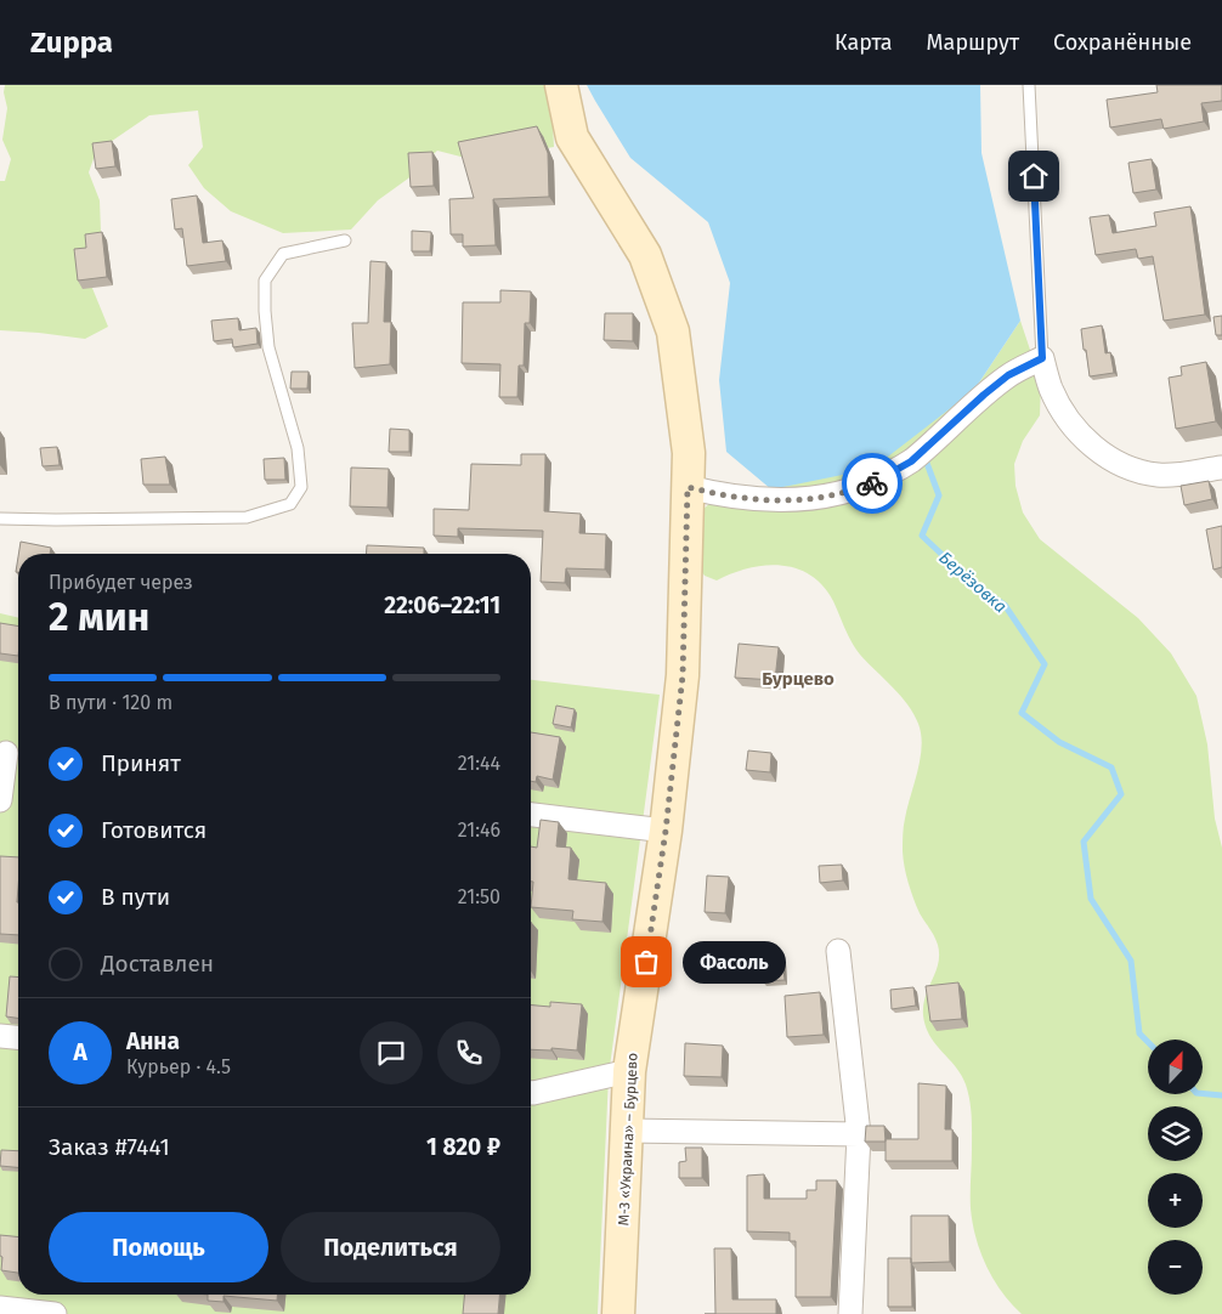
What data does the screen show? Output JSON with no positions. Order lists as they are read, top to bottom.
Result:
{
  "streets": {
    "street": ["М-3 «Украина» – Бурцево"]
  },
  "districts": ["Бурцево"],
  "water": ["Берёзовка"],
  "places": ["Фасоль"],
  "north": "top",
  "page": {
    "header": "Zuppa",
    "nav": ["Карта", "Маршрут", "Сохранённые"],
    "heading": ["2 мин", "Прибудет через", "22:06–22:11"],
    "panel": [
      "Анна",
      "Курьер · 4.5",
      "Заказ #7441",
      "1 820 ₽"
    ],
    "bar": "В пути · 120 m",
    "list": [
      ["Принят", "21:44"],
      ["Готовится", "21:46"],
      ["В пути", "21:50"],
      "Доставлен"
    ],
    "bubble": "Фасоль",
    "round": "А",
    "map_buttons": ["+", "−"],
    "buttons": ["Помощь", "Поделиться"]
  }
}
